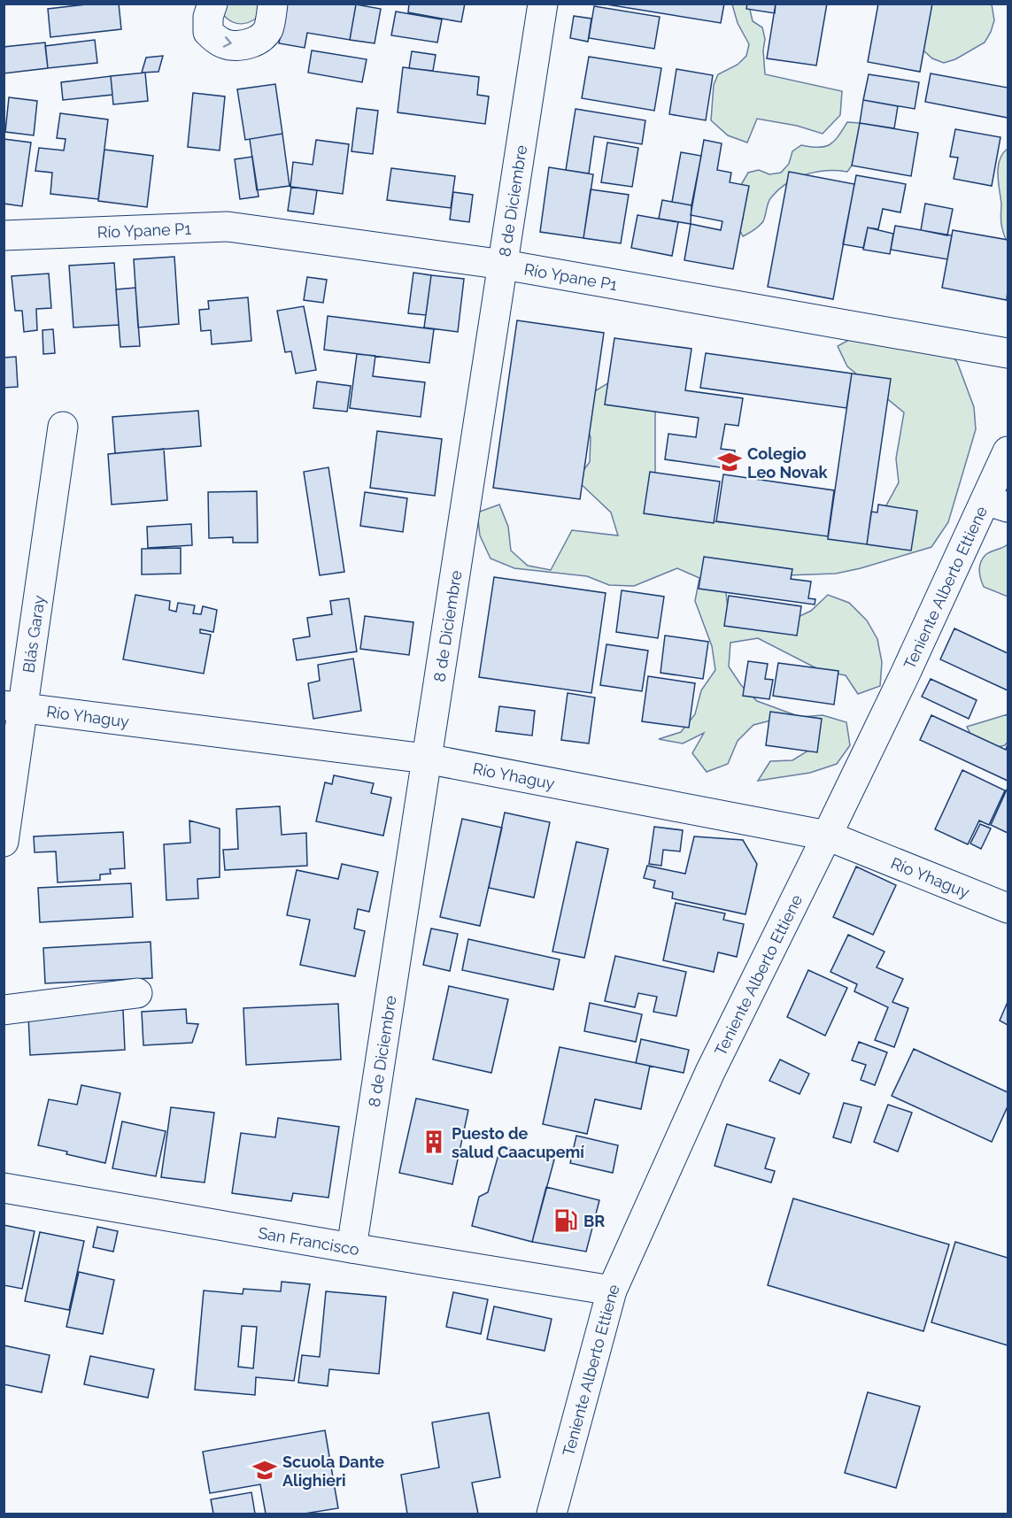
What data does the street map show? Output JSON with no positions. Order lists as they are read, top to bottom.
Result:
{
  "streets": {
    "street": [
      "8 de Diciembre",
      "Río Ypane P1",
      "Teniente Alberto Ettiene",
      "Blás Garay",
      "Río Yhaguy",
      "San Francisco"
    ]
  },
  "crossings": [
    ["8 de Diciembre", "Río Ypane P1"],
    ["8 de Diciembre", "Río Yhaguy"],
    ["8 de Diciembre", "San Francisco"],
    ["Teniente Alberto Ettiene", "Río Yhaguy"],
    ["Teniente Alberto Ettiene", "San Francisco"],
    ["Blás Garay", "Río Yhaguy"]
  ],
  "places": {
    "school or university": ["Colegio Leo Novak", "Scuola Dante Alighieri"],
    "building": ["Puesto de salud Caacupemí"],
    "fuel station": ["BR"]
  }
}
